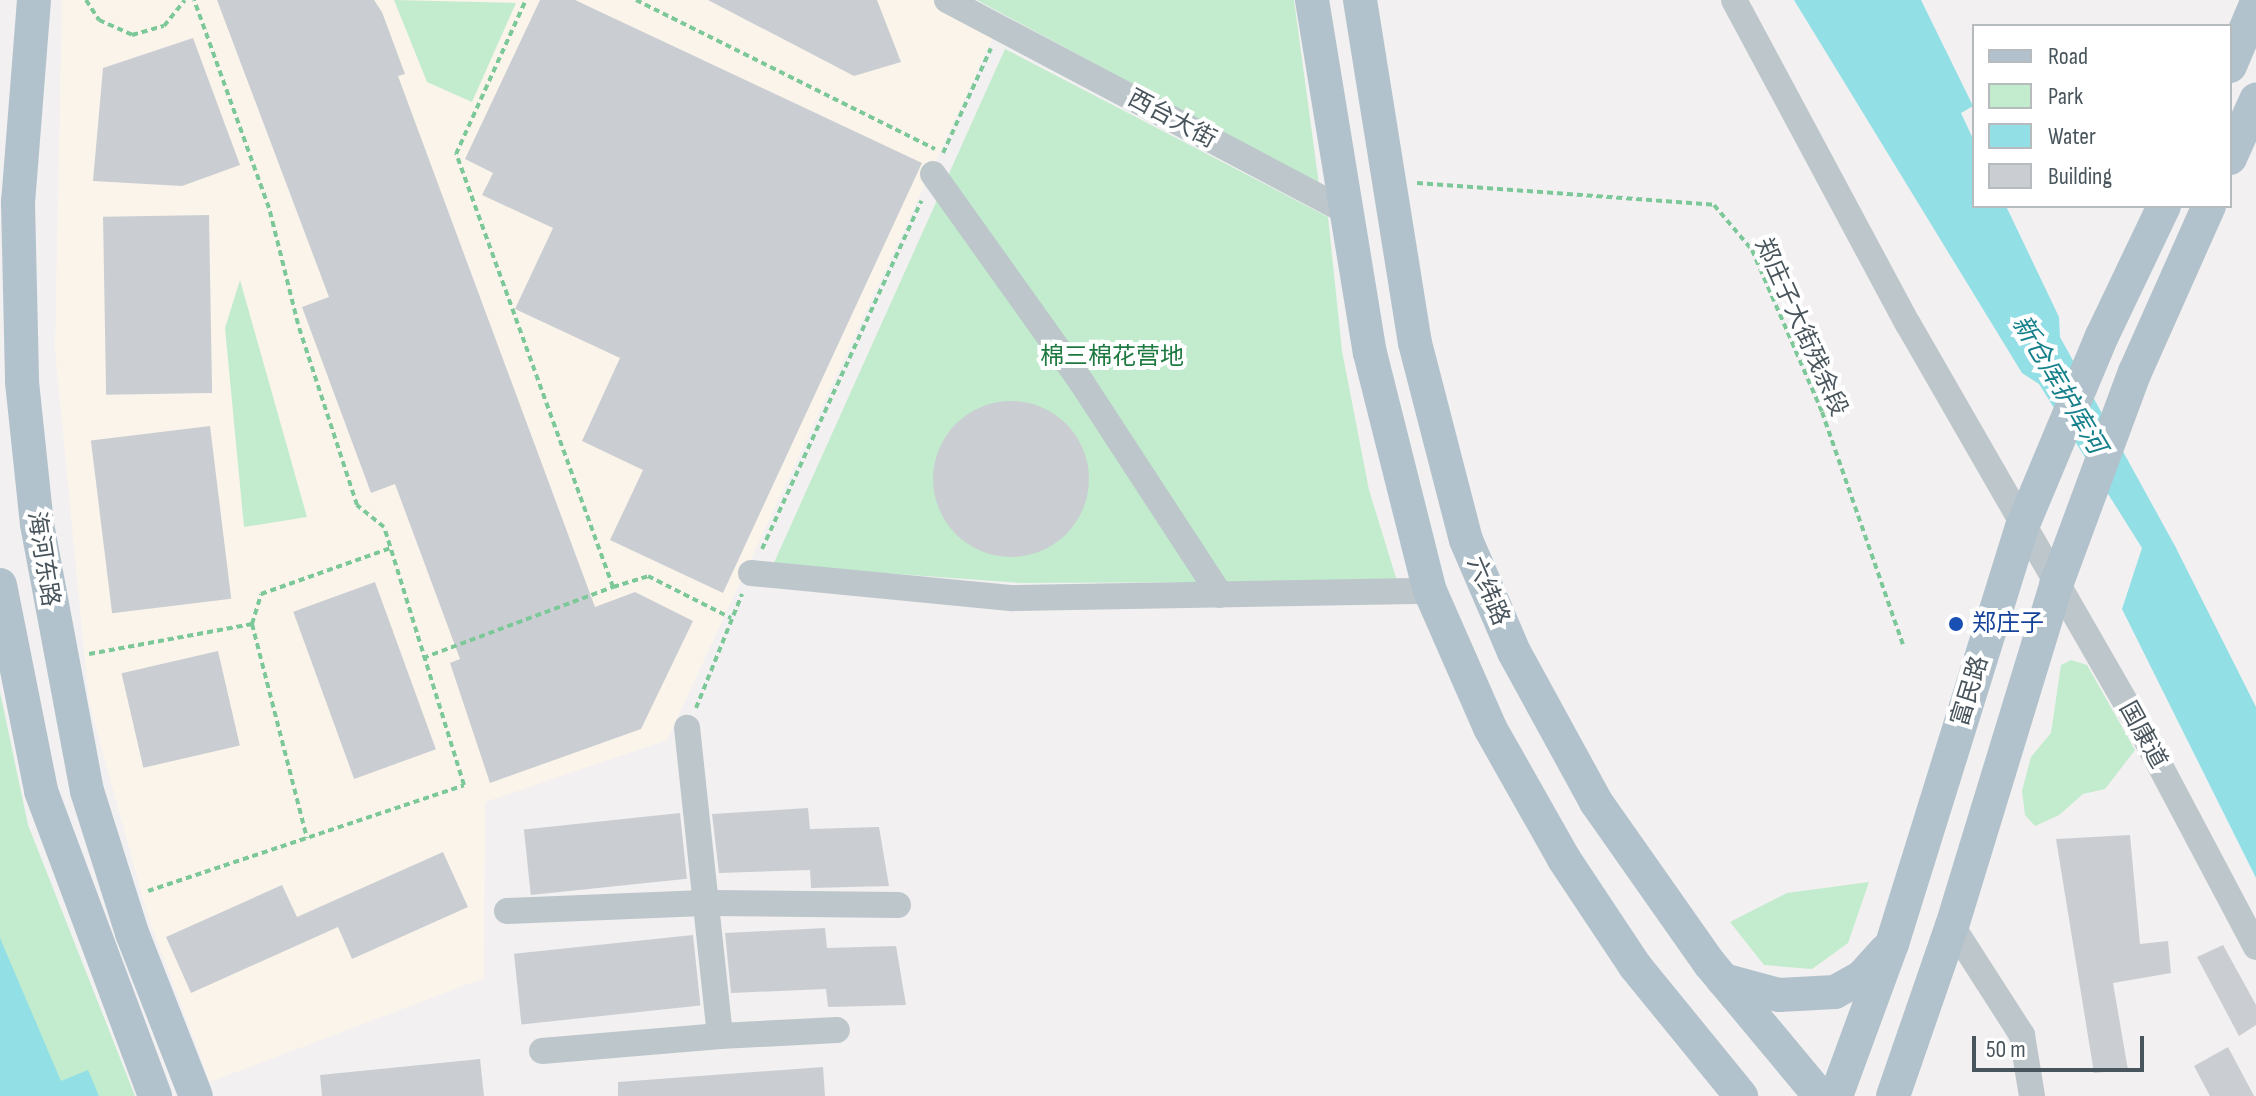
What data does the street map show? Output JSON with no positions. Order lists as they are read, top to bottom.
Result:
{
  "streets": {
    "main road": ["海河东路", "六纬路", "富民路"],
    "street": ["西台大街", "国康道"],
    "path": ["郑庄子大街残余段"]
  },
  "crossings": [
    ["郑庄子大街残余段", "六纬路"],
    ["富民路", "国康道"]
  ],
  "water": ["新仓库护库河"],
  "parks": ["棉三棉花营地"],
  "places": ["郑庄子"],
  "legend": [
    "Road",
    "Park",
    "Water",
    "Building"
  ],
  "scale_bar": "50 m"
}
